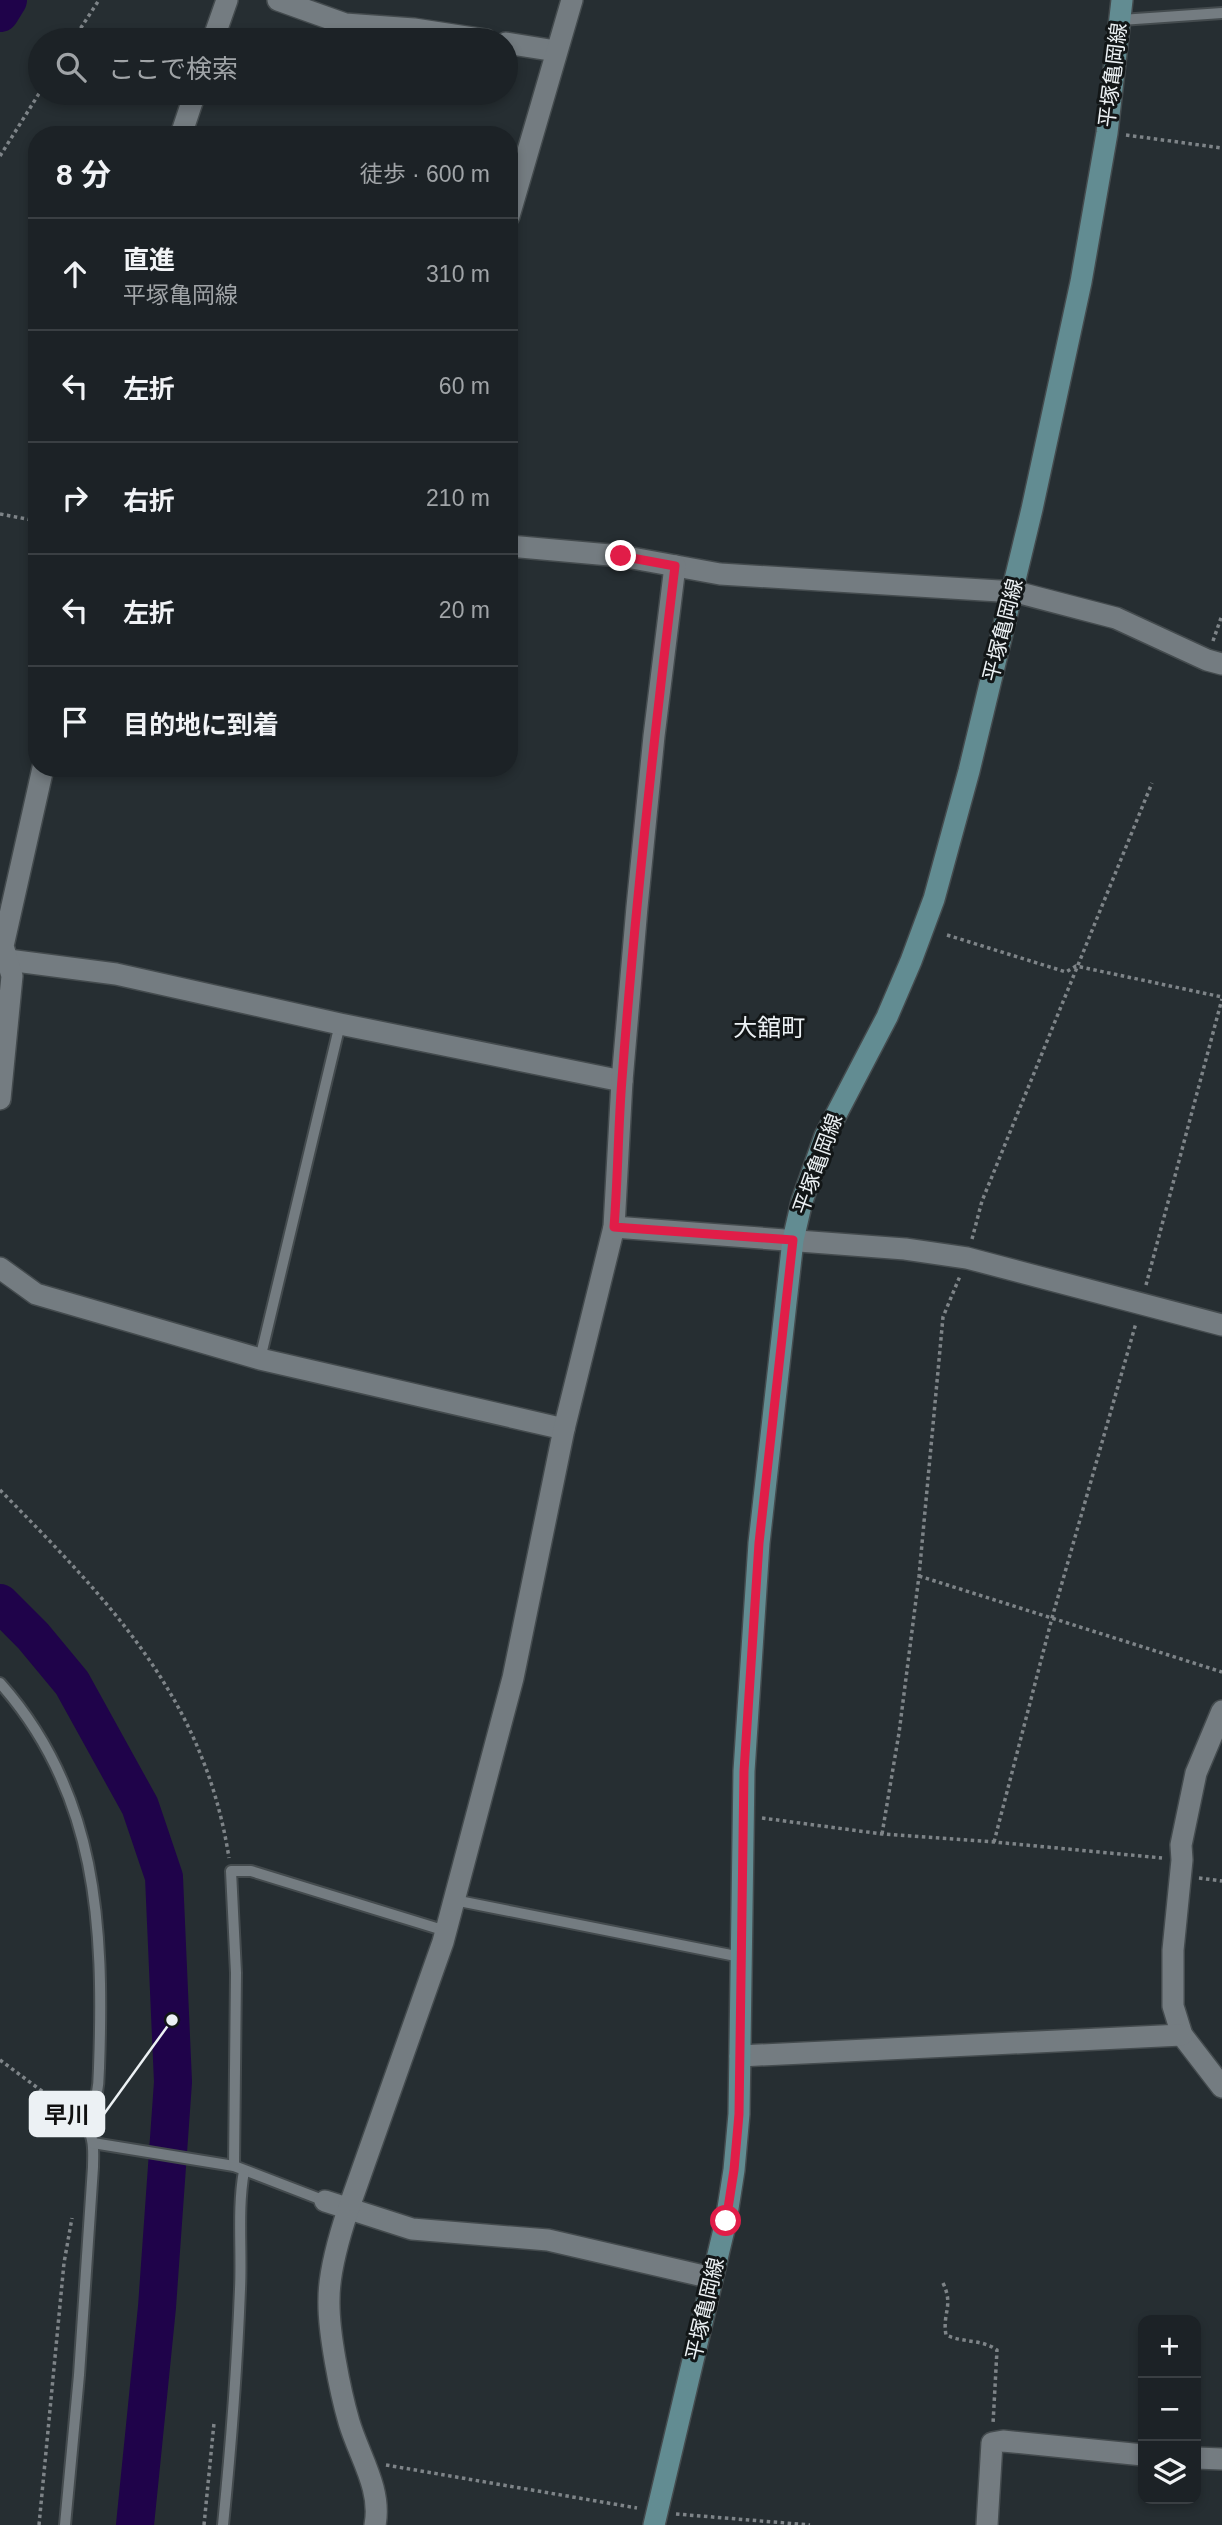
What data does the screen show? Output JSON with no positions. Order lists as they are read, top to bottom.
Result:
{
  "streets": {
    "main road": ["平塚亀岡線"]
  },
  "districts": ["大舘町"],
  "places": ["早川"],
  "page": {
    "search": "ここで検索",
    "heading": ["8 分", "徒歩 · 600 m"],
    "list": [
      ["直進", "平塚亀岡線", "310 m"],
      ["左折", "60 m"],
      ["右折", "210 m"],
      ["左折", "20 m"],
      "目的地に到着"
    ],
    "map_buttons": ["+", "−"]
  }
}
